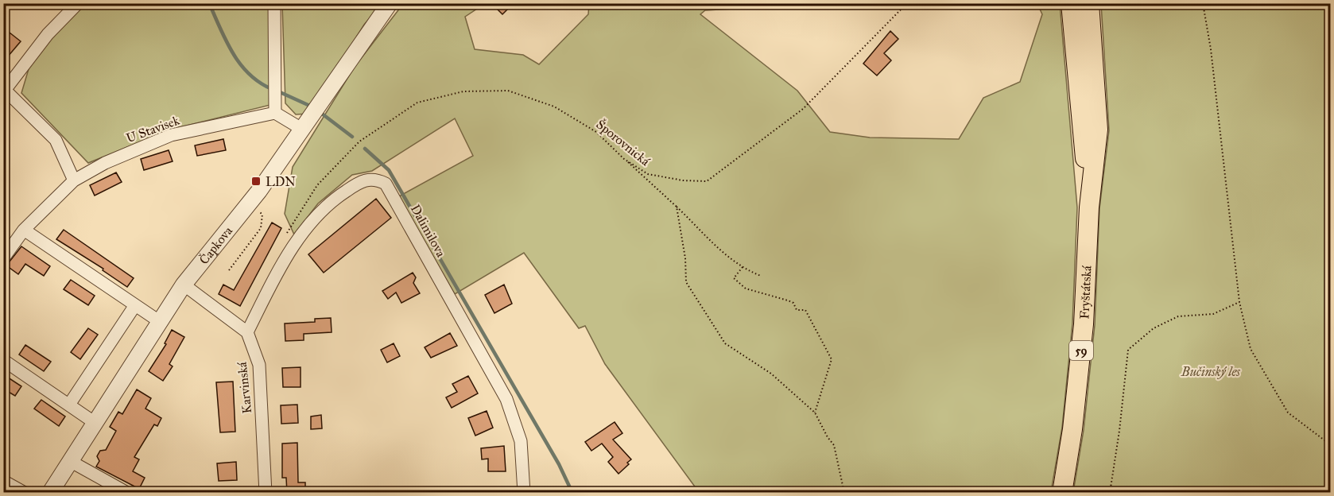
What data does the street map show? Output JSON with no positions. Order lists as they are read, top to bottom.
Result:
{
  "streets": {
    "main road": ["Fryštátská", "59"],
    "street": [
      "U Stavisek",
      "Dalimilova",
      "Čapkova",
      "Karvinská"
    ],
    "path": ["Šporovnická"]
  },
  "crossings": [
    ["Dalimilova", "Karvinská"]
  ],
  "parks": ["Bučinský les"],
  "places": {
    "transit": ["LDN"]
  }
}
